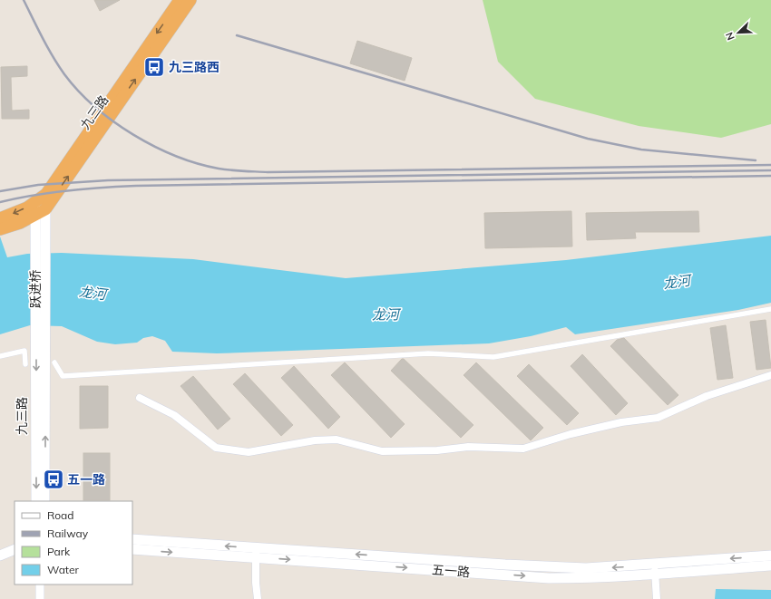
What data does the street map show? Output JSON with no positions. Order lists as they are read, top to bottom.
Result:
{
  "streets": {
    "highway": ["九三路"],
    "main road": ["跃进桥", "五一路"]
  },
  "crossings": [
    ["九三路", "跃进桥"]
  ],
  "water": ["龙河"],
  "places": {
    "bus stop": ["九三路西", "五一路"]
  },
  "legend": [
    "Road",
    "Railway",
    "Park",
    "Water"
  ],
  "north": "bottom left"
}
